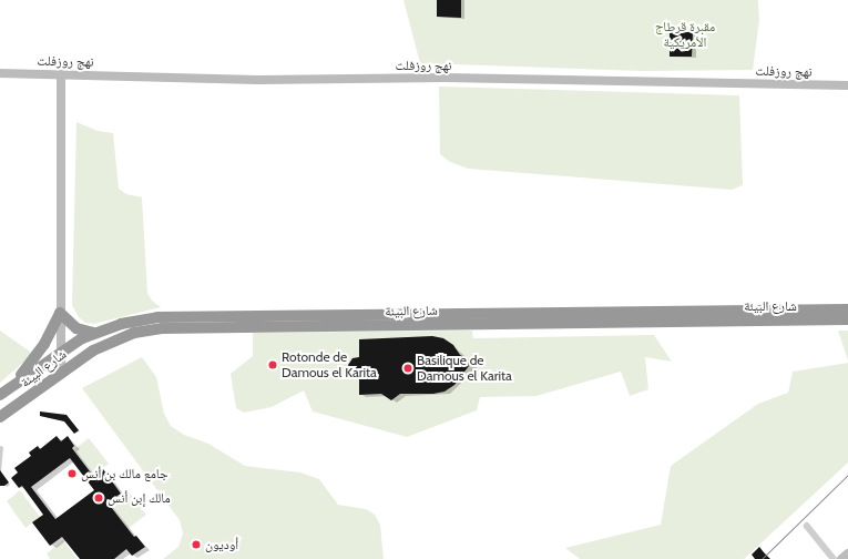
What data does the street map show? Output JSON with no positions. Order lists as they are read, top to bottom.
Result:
{
  "streets": {
    "highway": ["شارع البيئة"],
    "street": ["نهج روزفلت"]
  },
  "parks": ["مقبرة قرطاج الأمريكية"],
  "places": [
    "Rotonde de Damous el Karita",
    "Basilique de Damous el Karita",
    "جامع مالك بن أنس",
    "مالك إبن أنس",
    "أوديون"
  ]
}
